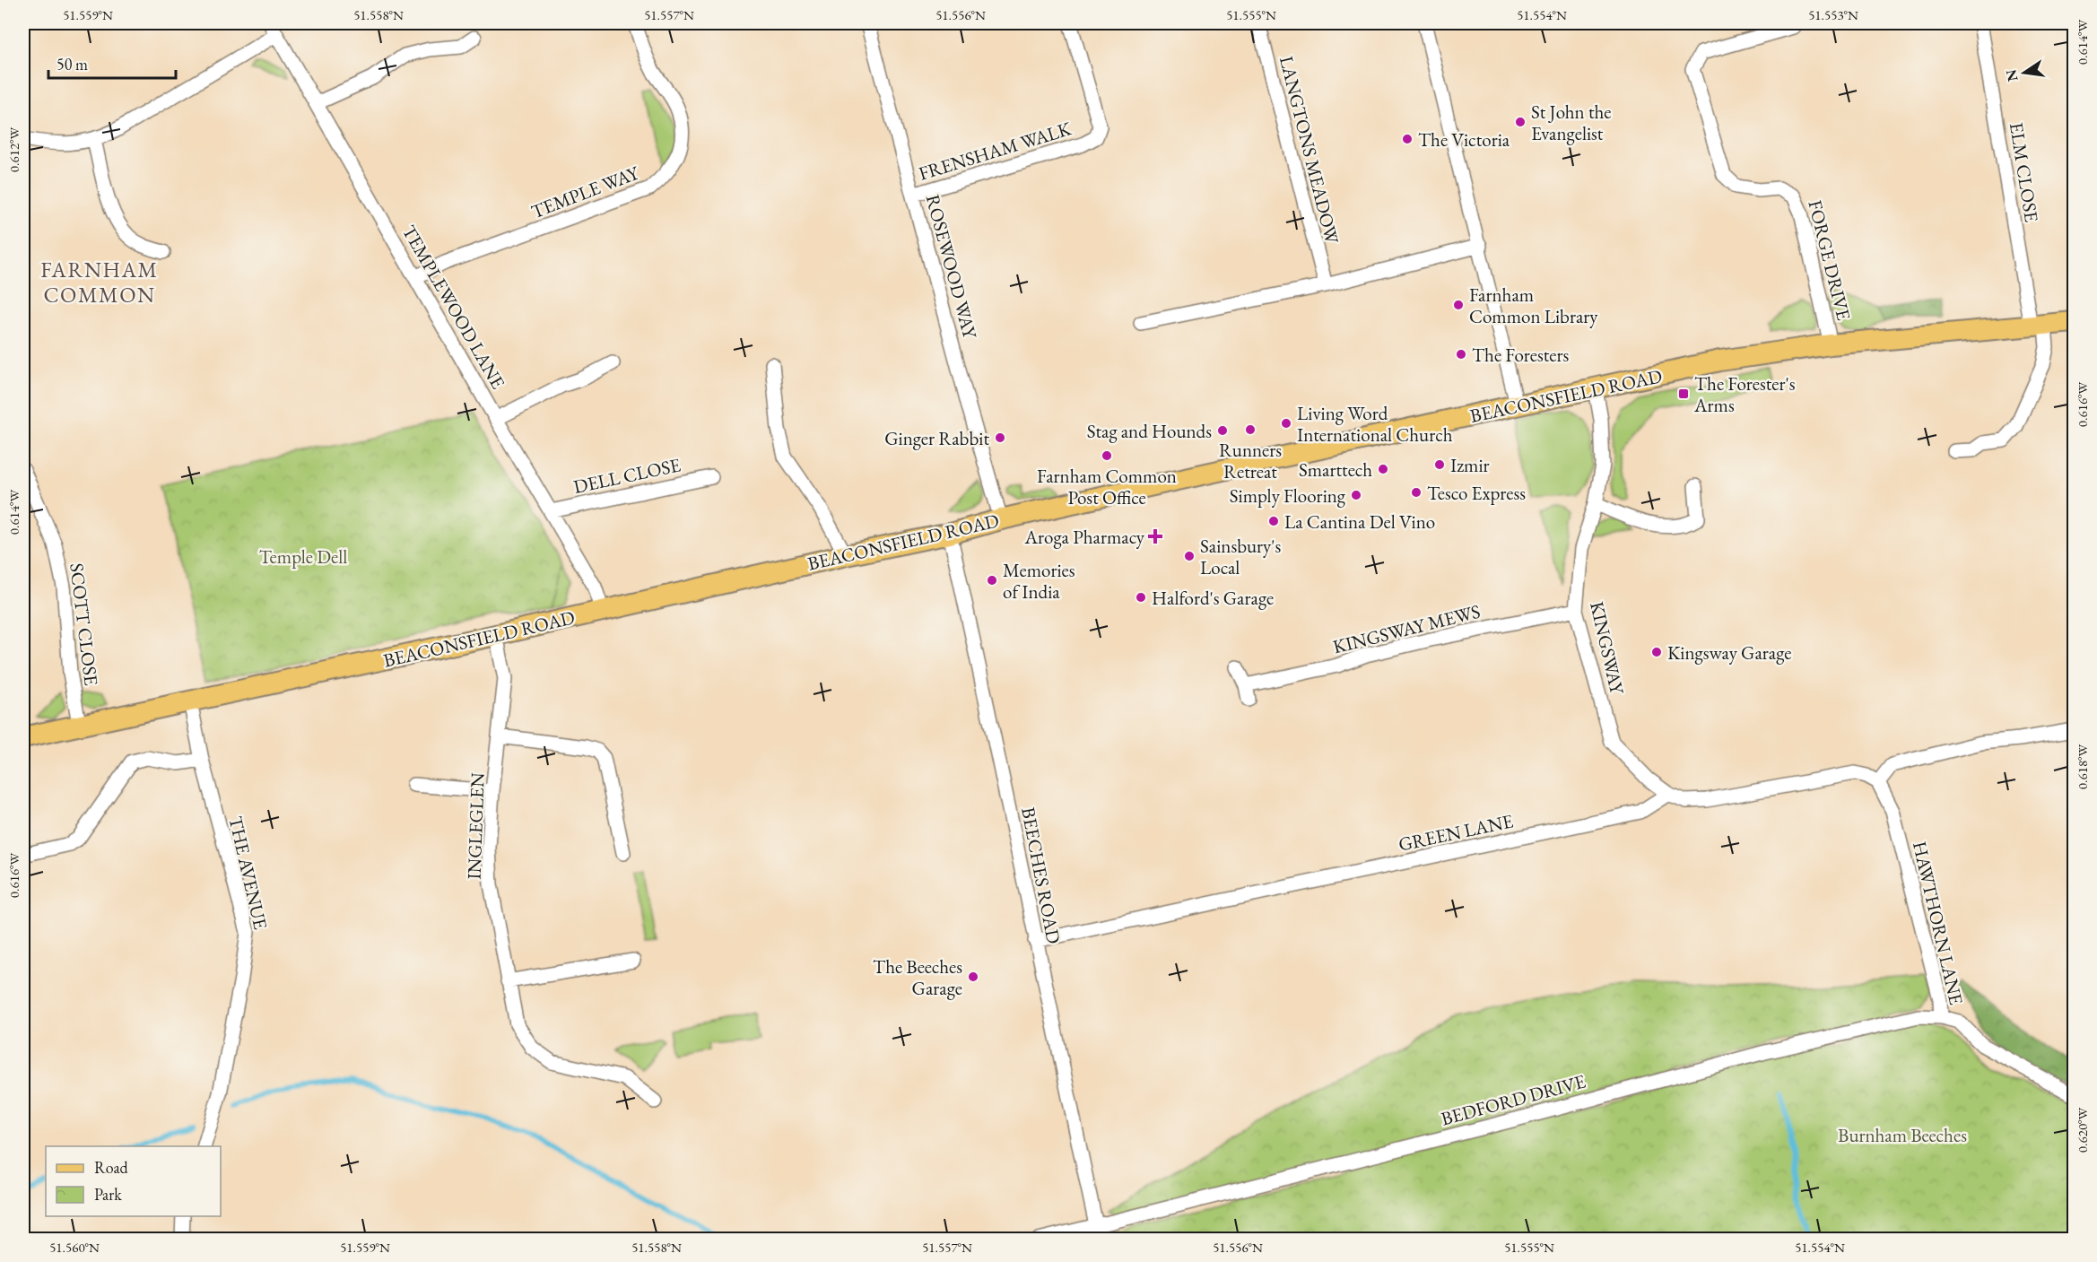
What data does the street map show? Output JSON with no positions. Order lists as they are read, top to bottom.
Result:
{
  "streets": {
    "main road": ["BEACONSFIELD ROAD"],
    "street": [
      "LANGTONS MEADOW",
      "FRENSHAM WALK",
      "ELM CLOSE",
      "TEMPLE WAY",
      "FORGE DRIVE",
      "ROSEWOOD WAY",
      "TEMPLEWOOD LANE",
      "DELL CLOSE",
      "SCOTT CLOSE",
      "KINGSWAY MEWS",
      "KINGSWAY",
      "INGLEGLEN",
      "GREEN LANE",
      "THE AVENUE",
      "BEECHES ROAD",
      "HAWTHORN LANE",
      "BEDFORD DRIVE"
    ]
  },
  "crossings": [
    ["FRENSHAM WALK", "ROSEWOOD WAY"],
    ["ELM CLOSE", "BEACONSFIELD ROAD"],
    ["TEMPLE WAY", "TEMPLEWOOD LANE"],
    ["FORGE DRIVE", "BEACONSFIELD ROAD"],
    ["ROSEWOOD WAY", "BEACONSFIELD ROAD"],
    ["TEMPLEWOOD LANE", "BEACONSFIELD ROAD"],
    ["TEMPLEWOOD LANE", "DELL CLOSE"],
    ["BEACONSFIELD ROAD", "SCOTT CLOSE"],
    ["BEACONSFIELD ROAD", "KINGSWAY"],
    ["BEACONSFIELD ROAD", "INGLEGLEN"],
    ["BEACONSFIELD ROAD", "THE AVENUE"],
    ["BEACONSFIELD ROAD", "BEECHES ROAD"],
    ["KINGSWAY MEWS", "KINGSWAY"],
    ["KINGSWAY", "GREEN LANE"],
    ["GREEN LANE", "BEECHES ROAD"],
    ["BEECHES ROAD", "BEDFORD DRIVE"],
    ["HAWTHORN LANE", "BEDFORD DRIVE"]
  ],
  "districts": ["FARNHAM COMMON"],
  "parks": ["Temple Dell", "Burnham Beeches"],
  "places": {
    "other": [
      "St John the Evangelist",
      "The Victoria",
      "Farnham Common Library",
      "The Foresters",
      "Living Word International Church",
      "Runners Retreat",
      "Stag and Hounds",
      "Ginger Rabbit",
      "Farnham Common Post Office",
      "Izmir",
      "Smarttech",
      "Tesco Express",
      "Simply Flooring",
      "La Cantina Del Vino",
      "Sainsbury's Local",
      "Memories of India",
      "Halford's Garage",
      "Kingsway Garage",
      "The Beeches Garage"
    ],
    "transit": ["The Forester's Arms"],
    "health": ["Aroga Pharmacy"]
  },
  "legend": ["Road", "Park"],
  "scale_bar": "50 m",
  "north": "left",
  "coordinates": [
    "51.559°N",
    "51.558°N",
    "51.557°N",
    "51.556°N",
    "51.555°N",
    "51.554°N",
    "51.553°N",
    "0.614°W",
    "0.612°W",
    "0.616°W",
    "0.618°W",
    "0.620°W",
    "51.560°N"
  ]
}
